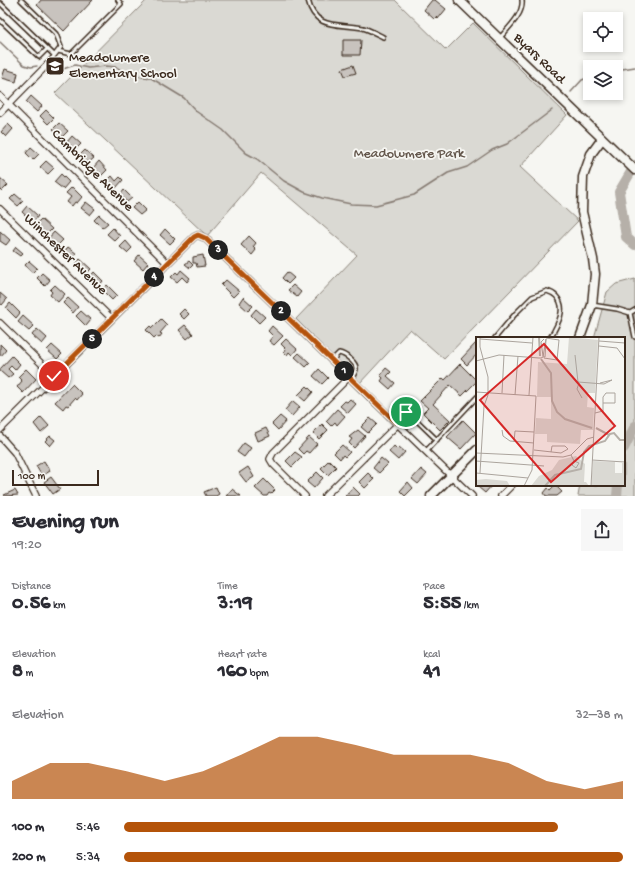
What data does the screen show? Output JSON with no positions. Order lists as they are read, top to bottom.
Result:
{
  "streets": {
    "street": ["Byars Road", "Cambridge Avenue", "Winchester Avenue"]
  },
  "parks": ["Meadowmere Park"],
  "places": {
    "school or university": ["Meadowmere Elementary School"]
  },
  "scale_bar": "100 m",
  "page": {
    "pins": [
      "3",
      "4",
      "2",
      "5",
      "1"
    ],
    "scale": "100 m",
    "heading": ["Evening run", "19:20"],
    "stats": [
      ["Distance", "0.56 km"],
      ["Time", "3:19"],
      ["Pace", "5:55 /km"],
      ["Elevation", "8 m"],
      ["Heart rate", "160 bpm"],
      ["kcal", "41"]
    ],
    "chart": ["Elevation", "32–38 m"],
    "list": [
      {
        "name": "100 m",
        "note": "5:46"
      },
      {
        "name": "200 m",
        "note": "5:34"
      }
    ]
  }
}
